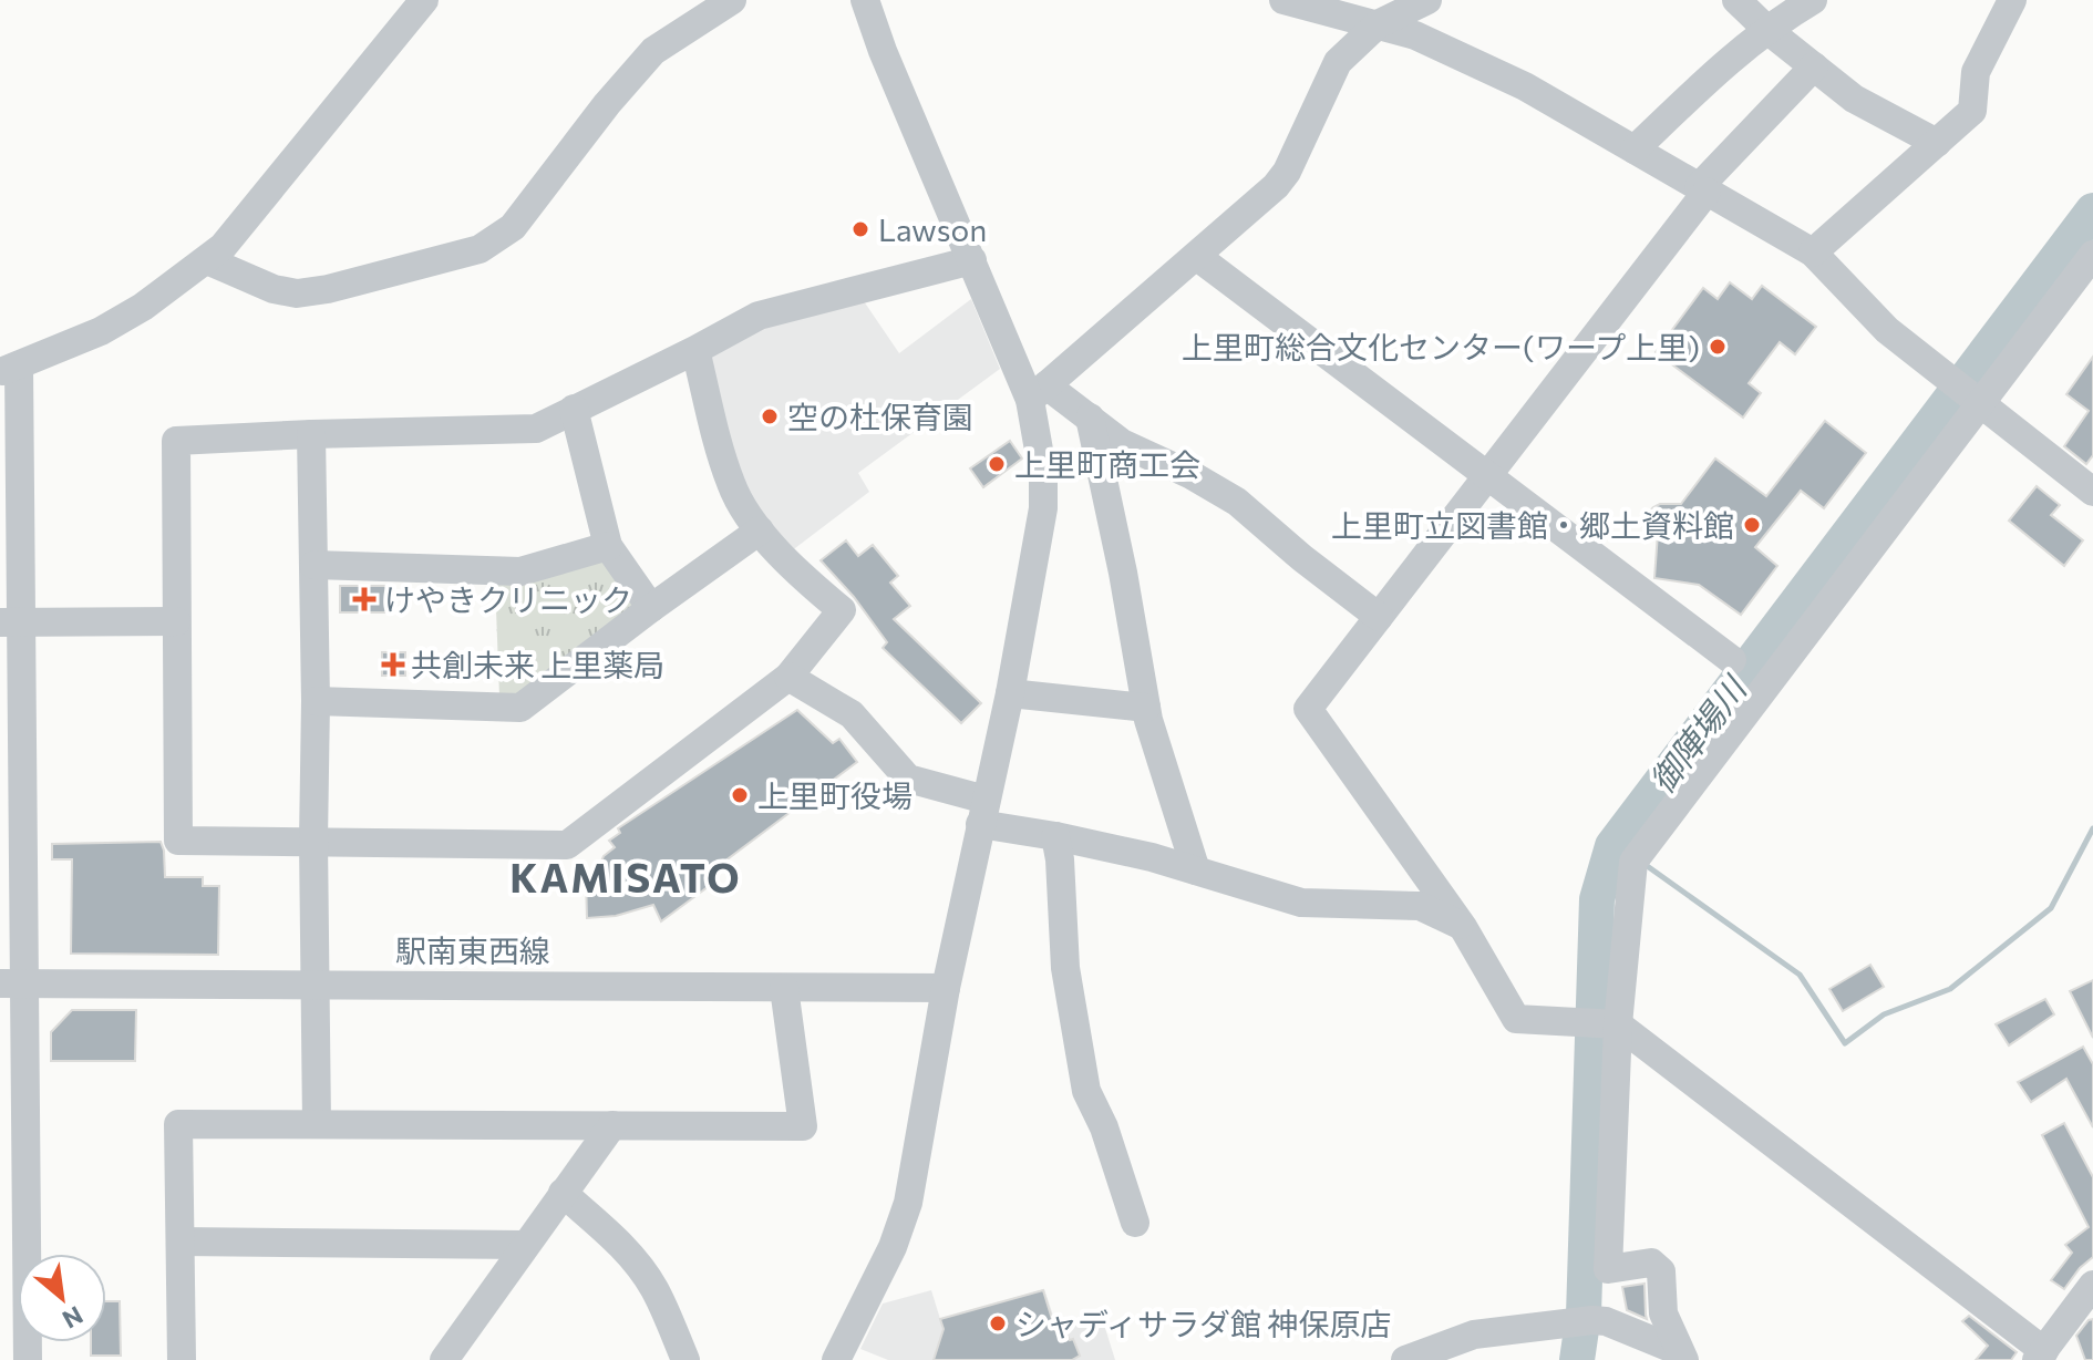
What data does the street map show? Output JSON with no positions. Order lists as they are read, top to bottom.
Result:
{
  "streets": {
    "street": ["駅南東西線"]
  },
  "districts": ["KAMISATO"],
  "water": ["御陣場川"],
  "places": {
    "other": [
      "Lawson",
      "上里町総合文化センター(ワープ上里)",
      "空の杜保育園",
      "上里町商工会",
      "上里町立図書館・郷土資料館",
      "上里町役場",
      "シャディサラダ館 神保原店"
    ],
    "health": ["けやきクリニック", "共創未来 上里薬局"]
  },
  "north": "bottom right"
}
